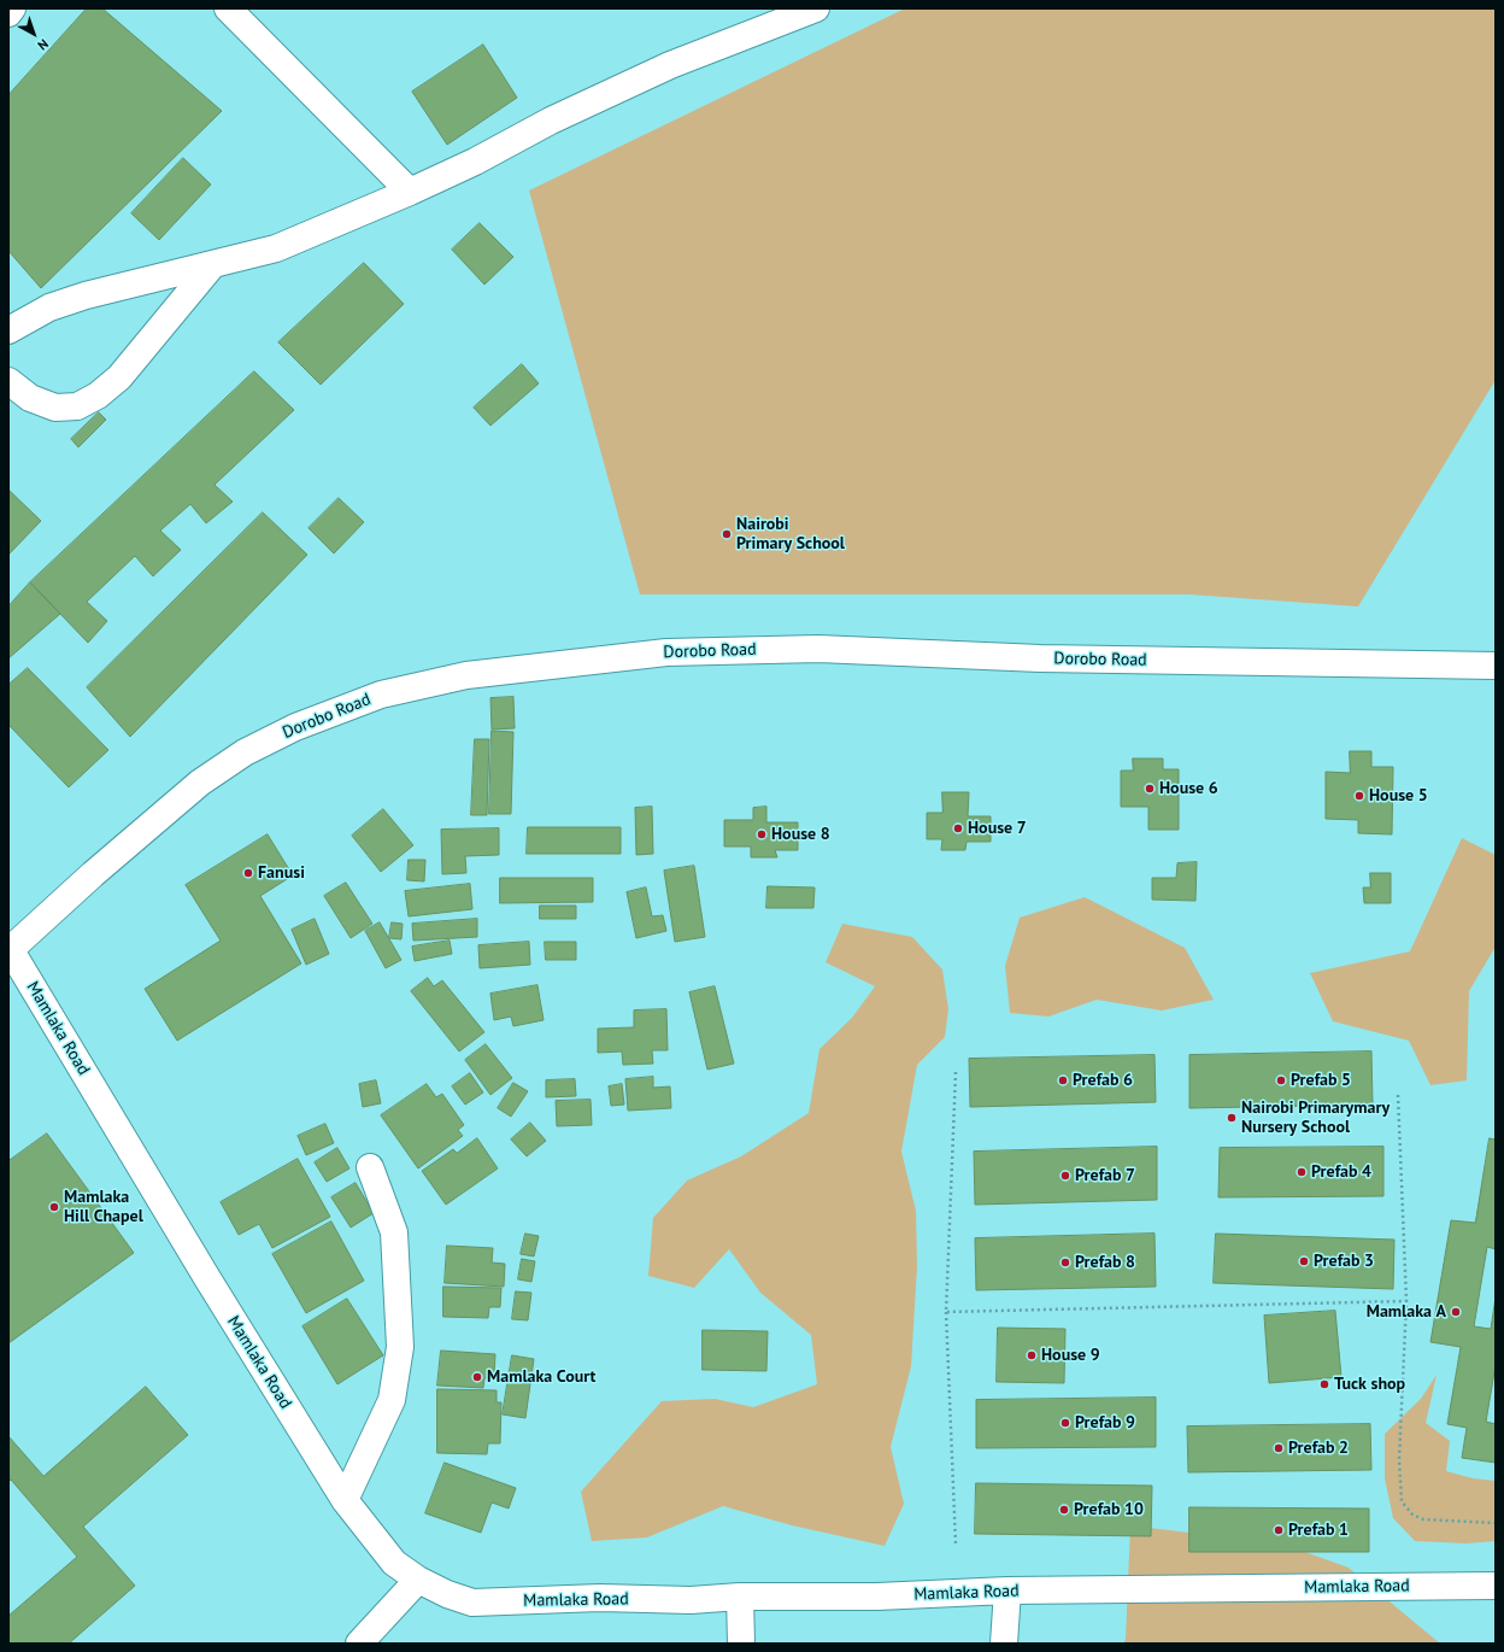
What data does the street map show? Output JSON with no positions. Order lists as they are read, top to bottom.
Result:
{
  "streets": {
    "street": ["Dorobo Road", "Mamlaka Road"]
  },
  "crossings": [
    ["Dorobo Road", "Mamlaka Road"]
  ],
  "places": [
    "Nairobi Primary School",
    "House 6",
    "House 5",
    "House 7",
    "House 8",
    "Fanusi",
    "Prefab 6",
    "Prefab 5",
    "Nairobi Primarymary Nursery School",
    "Prefab 4",
    "Prefab 7",
    "Mamlaka Hill Chapel",
    "Prefab 3",
    "Prefab 8",
    "Mamlaka A",
    "House 9",
    "Mamlaka Court",
    "Tuck shop",
    "Prefab 9",
    "Prefab 2",
    "Prefab 10",
    "Prefab 1"
  ],
  "north": "bottom right"
}
